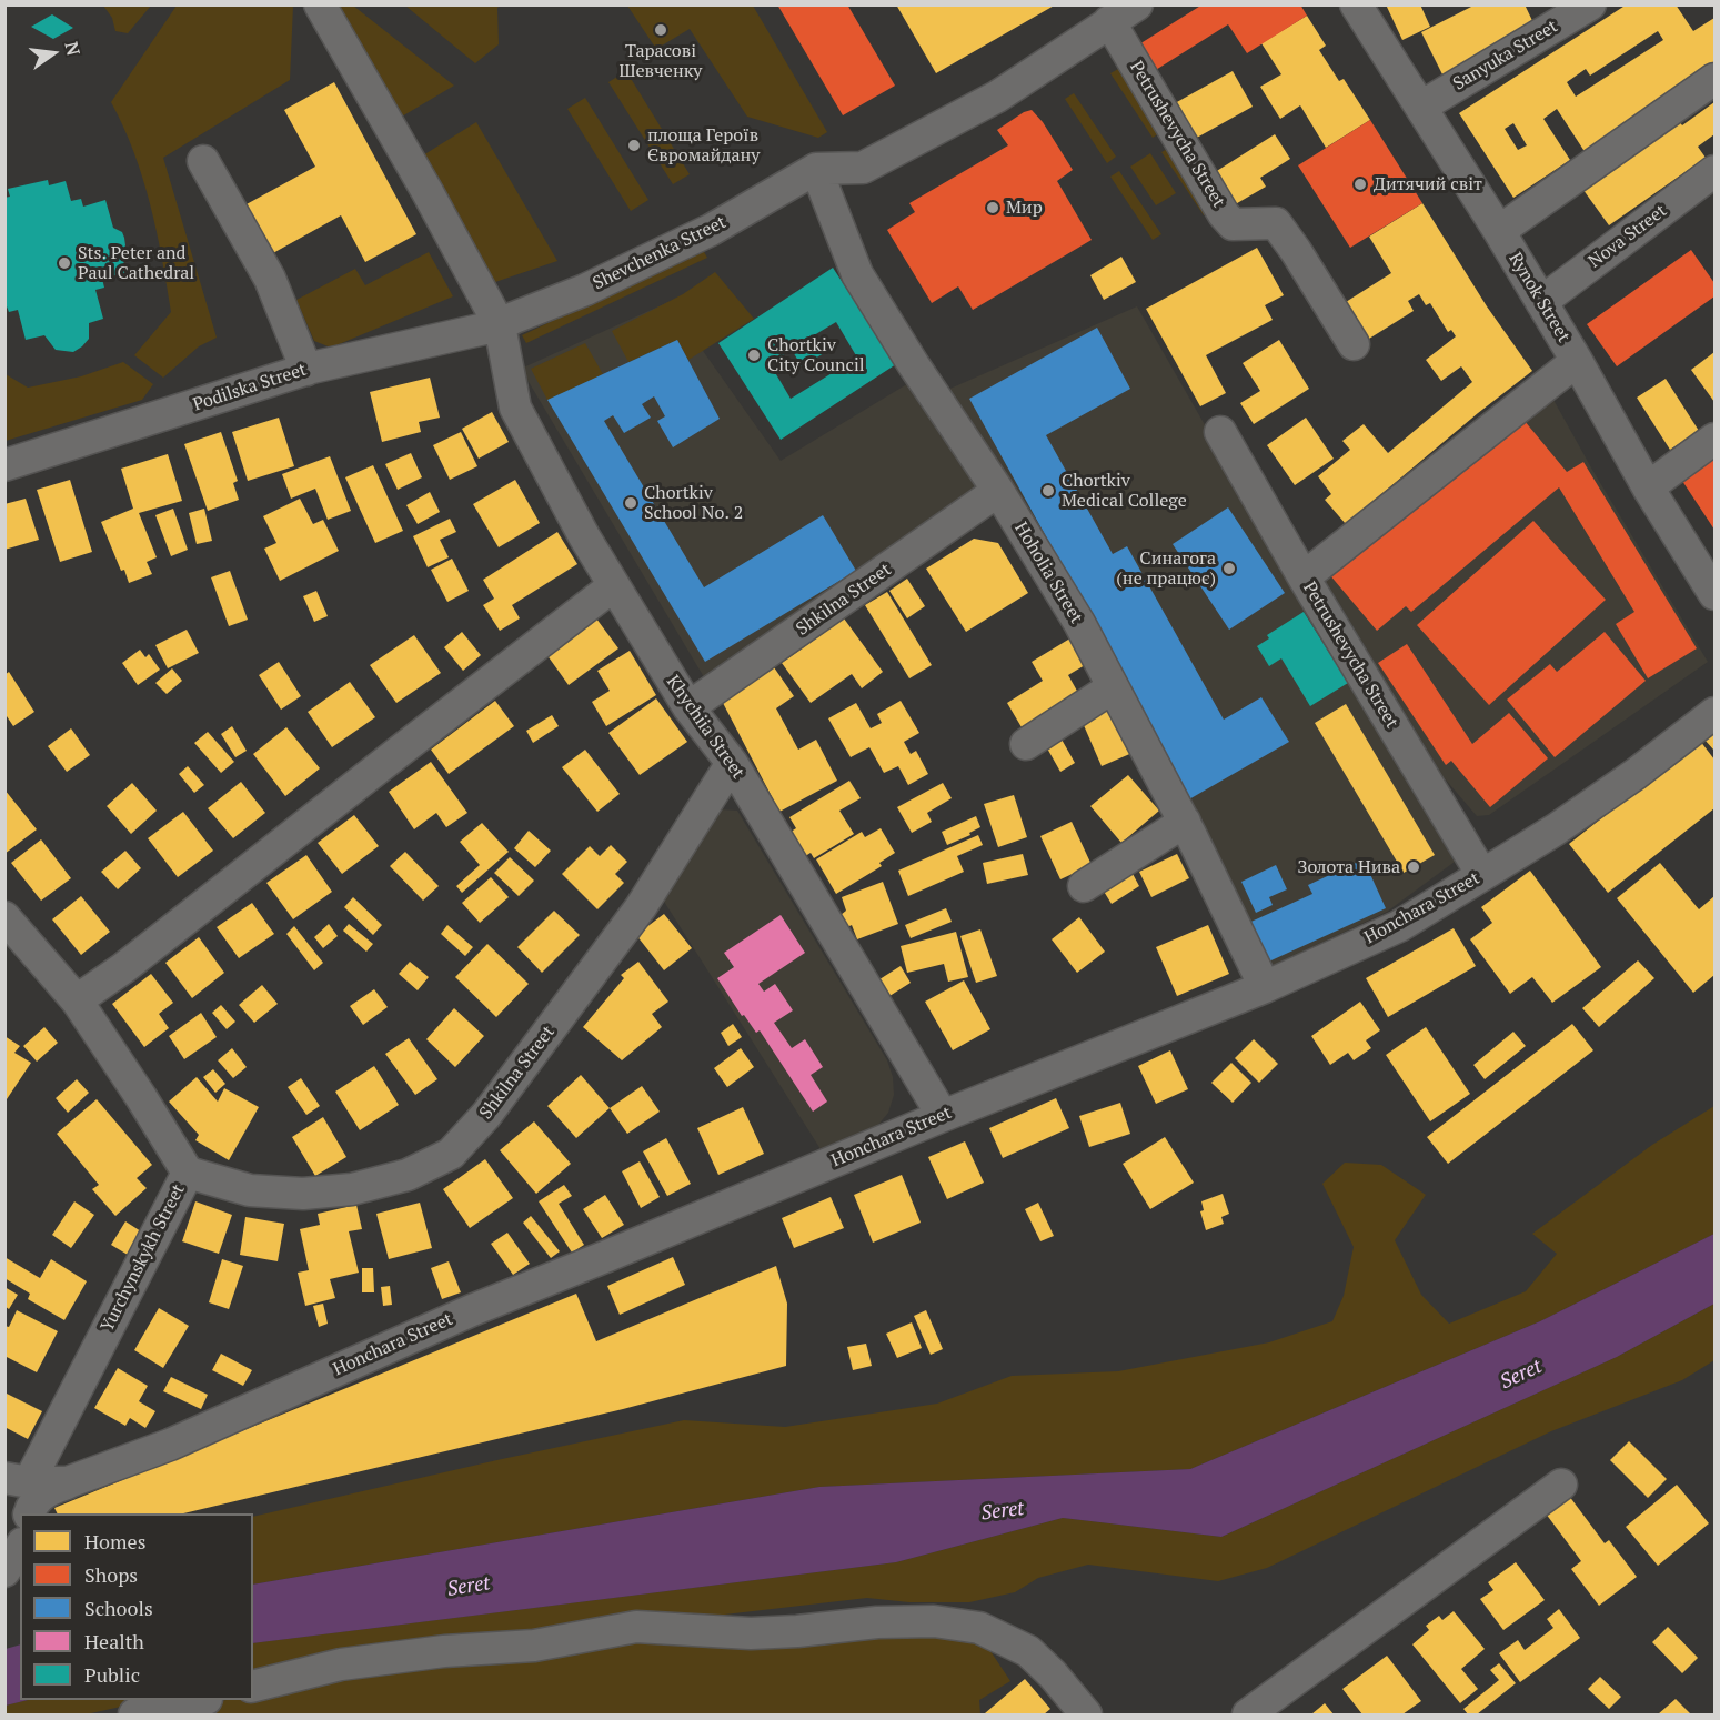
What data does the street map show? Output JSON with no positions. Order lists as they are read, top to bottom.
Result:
{
  "streets": {
    "street": [
      "Sanyuka Street",
      "Petrushevycha Street",
      "Nova Street",
      "Shevchenka Street",
      "Rynok Street",
      "Podilska Street",
      "Hoholia Street",
      "Shkilna Street",
      "Khychiia Street",
      "Honchara Street",
      "Yurchynskykh Street"
    ]
  },
  "crossings": [
    ["Sanyuka Street", "Rynok Street"],
    ["Petrushevycha Street", "Shevchenka Street"],
    ["Petrushevycha Street", "Honchara Street"],
    ["Nova Street", "Rynok Street"],
    ["Shevchenka Street", "Podilska Street"],
    ["Shevchenka Street", "Hoholia Street"],
    ["Shevchenka Street", "Khychiia Street"],
    ["Podilska Street", "Khychiia Street"],
    ["Hoholia Street", "Shkilna Street"],
    ["Hoholia Street", "Honchara Street"],
    ["Shkilna Street", "Khychiia Street"],
    ["Shkilna Street", "Yurchynskykh Street"],
    ["Khychiia Street", "Honchara Street"],
    ["Honchara Street", "Yurchynskykh Street"]
  ],
  "water": ["Seret"],
  "places": [
    "Тарасові Шевченку",
    "площа Героїв Євромайдану",
    "Дитячий світ",
    "Мир",
    "Sts. Peter and Paul Cathedral",
    "Chortkiv City Council",
    "Chortkiv Medical College",
    "Chortkiv School No. 2",
    "Синагога (не працює)",
    "Золота Нива"
  ],
  "legend": [
    "Homes",
    "Shops",
    "Schools",
    "Health",
    "Public"
  ],
  "north": "right"
}
